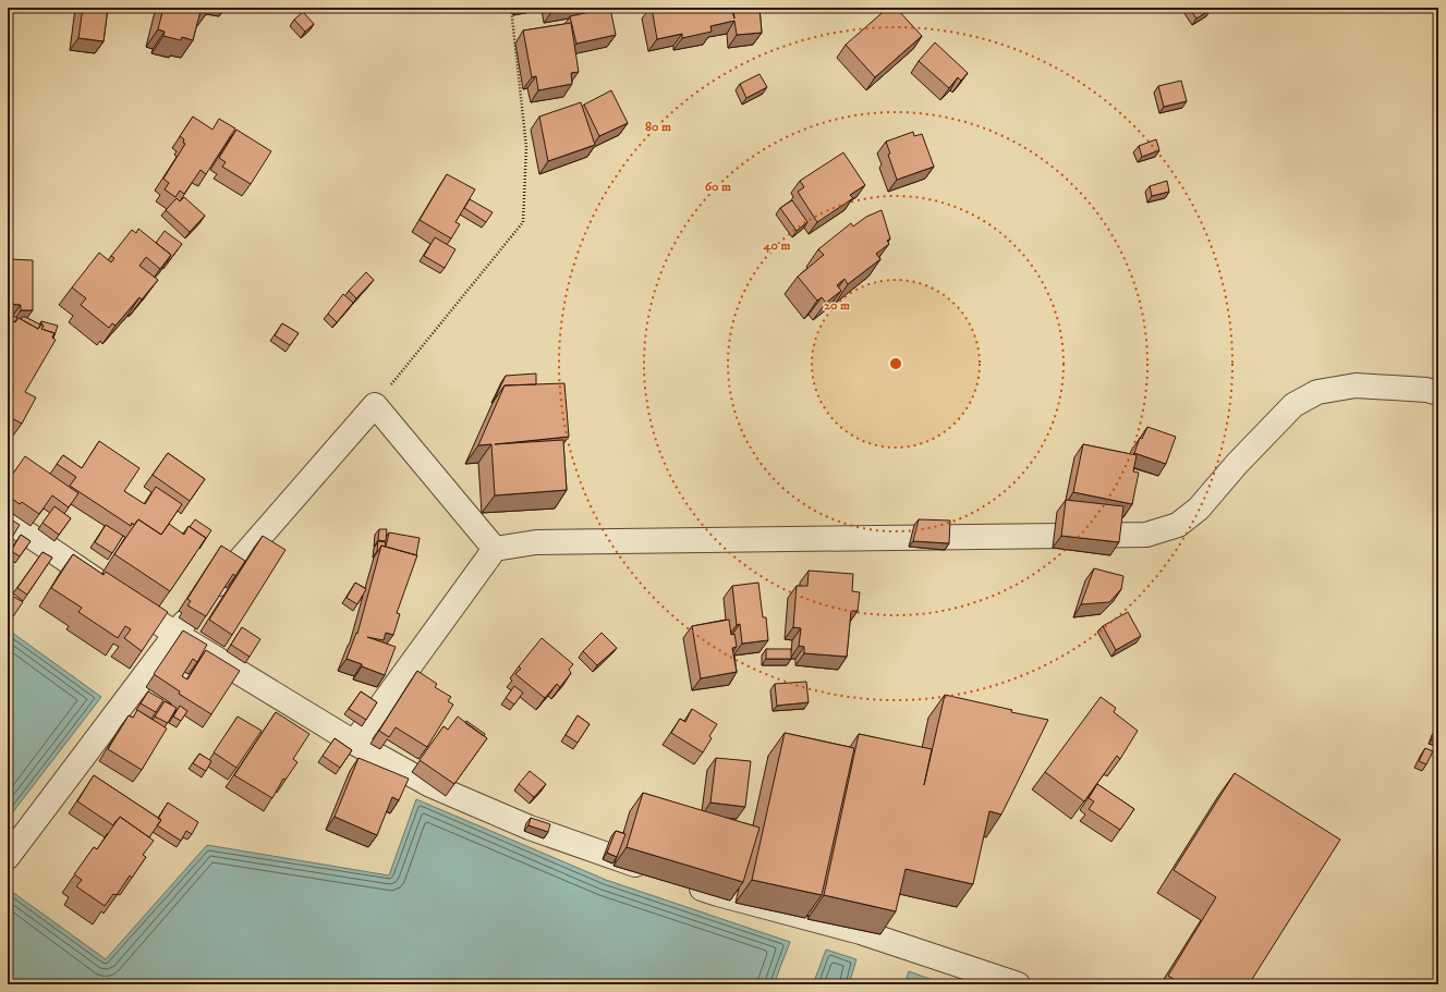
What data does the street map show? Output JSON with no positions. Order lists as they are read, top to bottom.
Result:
{
  "rings": [
    "80 m",
    "60 m",
    "40 m",
    "20 m"
  ]
}
